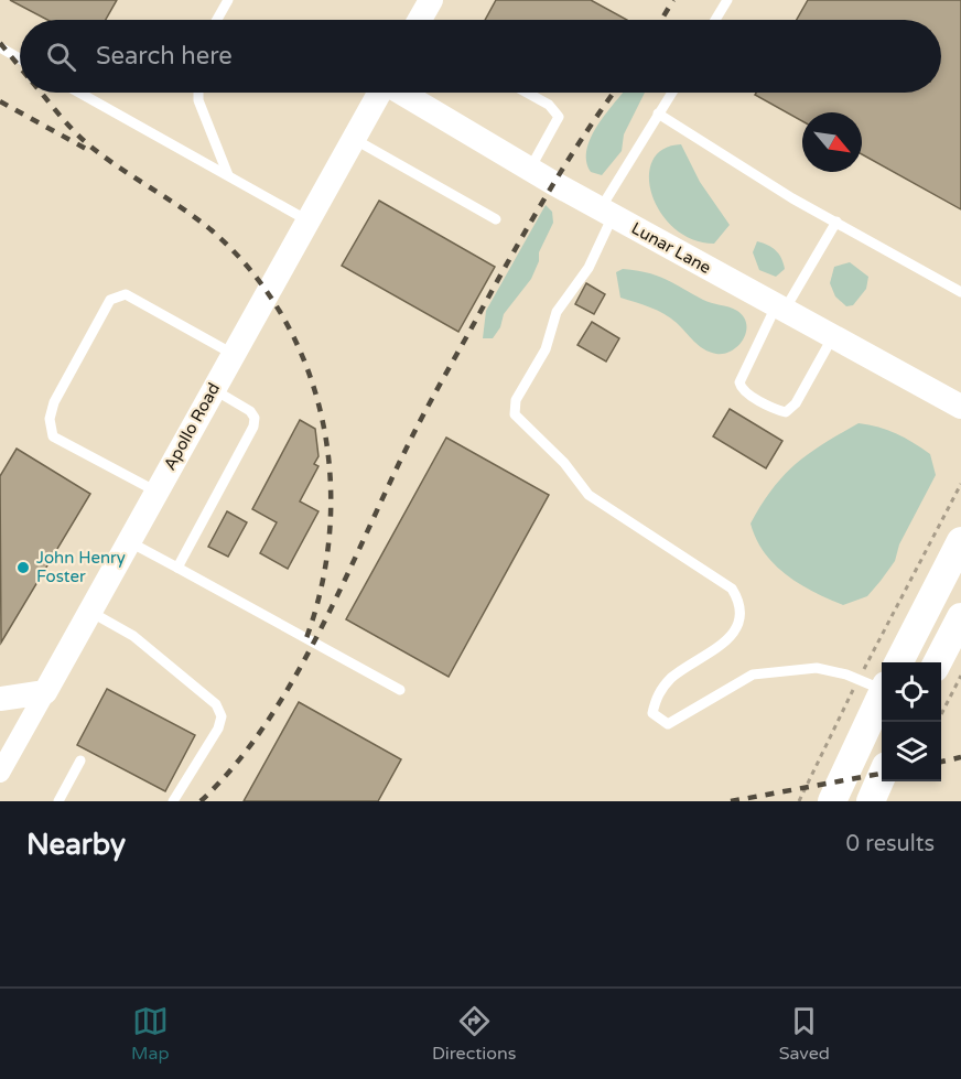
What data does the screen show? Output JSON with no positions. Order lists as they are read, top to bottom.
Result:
{
  "streets": {
    "street": ["Lunar Lane", "Apollo Road"]
  },
  "places": ["John Henry Foster"],
  "north": "bottom right",
  "page": {
    "search": "Search here",
    "heading": ["Nearby", "0 results"],
    "nav": ["Map", "Directions", "Saved"]
  }
}
